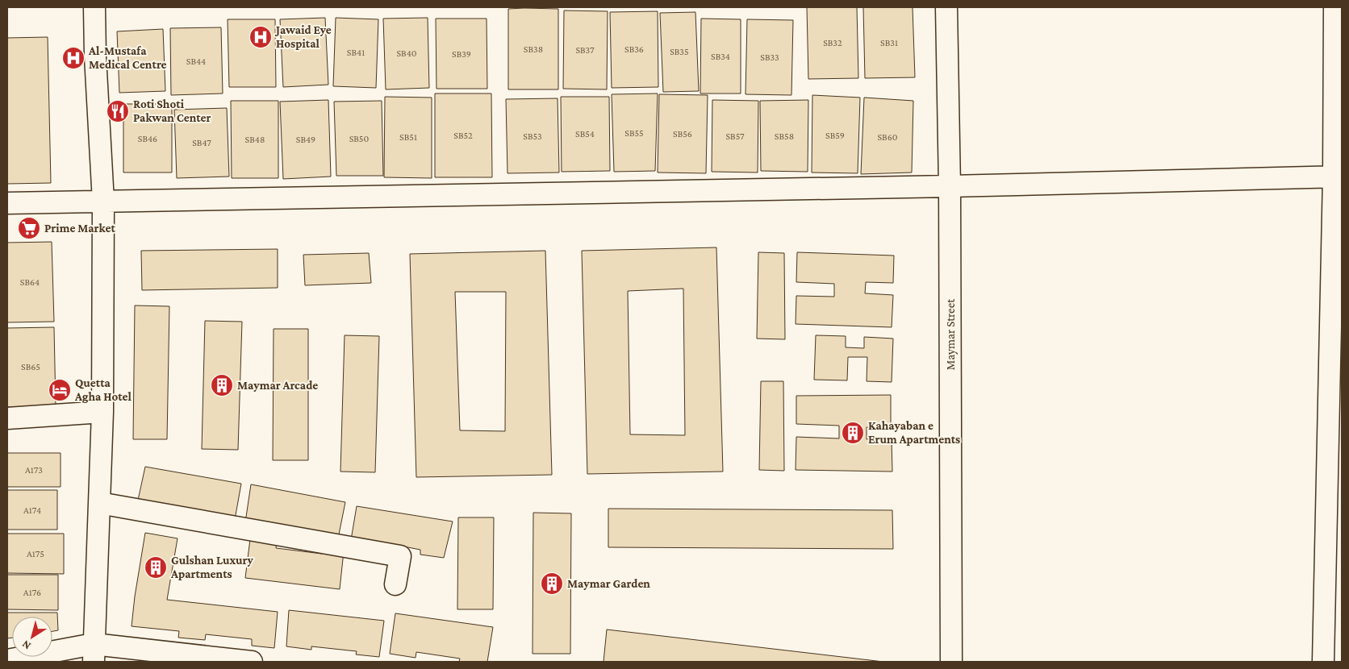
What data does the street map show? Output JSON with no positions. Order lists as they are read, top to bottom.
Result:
{
  "streets": {
    "street": ["Maymar Street"]
  },
  "places": {
    "hospital": ["Jawaid Eye Hospital", "Al-Mustafa Medical Centre"],
    "restaurant": ["Roti Shoti Pakwan Center"],
    "supermarket": ["Prime Market"],
    "building": [
      "Maymar Arcade",
      "Kahayaban e Erum Apartments",
      "Gulshan Luxury Apartments",
      "Maymar Garden"
    ],
    "hotel": ["Quetta Agha Hotel"]
  },
  "house_numbers": [
    "SB32",
    "SB31",
    "SB38",
    "SB36",
    "SB37",
    "SB35",
    "SB41",
    "SB40",
    "SB39",
    "SB34",
    "SB33",
    "SB44",
    "SB55",
    "SB54",
    "SB56",
    "SB52",
    "SB59",
    "SB53",
    "SB57",
    "SB58",
    "SB51",
    "SB60",
    "SB46",
    "SB50",
    "SB48",
    "SB49",
    "SB47",
    "SB64",
    "SB65",
    "A173",
    "A174",
    "A175",
    "A176"
  ],
  "north": "bottom left"
}
